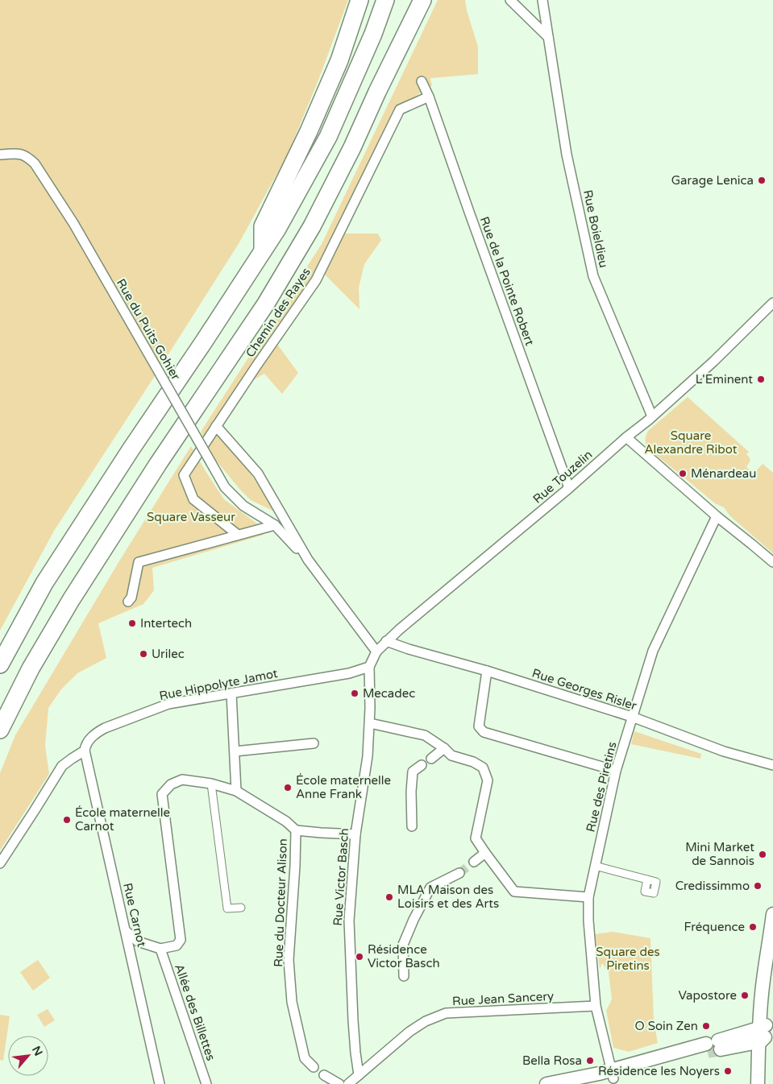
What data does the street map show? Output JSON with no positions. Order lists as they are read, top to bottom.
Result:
{
  "streets": {
    "street": [
      "Rue Boieldieu",
      "Rue de la Pointe Robert",
      "Chemin des Rayes",
      "Rue du Puits Gohier",
      "Rue Touzelin",
      "Rue Hippolyte Jamot",
      "Rue Georges Risler",
      "Rue des Piretins",
      "Rue Victor Basch",
      "Rue du Docteur Alison",
      "Rue Carnot",
      "Rue Jean Sancery",
      "Allée des Billettes"
    ]
  },
  "crossings": [
    ["Rue Boieldieu", "Rue Touzelin"],
    ["Rue de la Pointe Robert", "Chemin des Rayes"],
    ["Rue de la Pointe Robert", "Rue Touzelin"],
    ["Chemin des Rayes", "Rue du Puits Gohier"],
    ["Rue du Puits Gohier", "Rue Touzelin"],
    ["Rue Touzelin", "Rue Hippolyte Jamot"],
    ["Rue Touzelin", "Rue Georges Risler"],
    ["Rue Touzelin", "Rue Victor Basch"],
    ["Rue Hippolyte Jamot", "Rue Victor Basch"],
    ["Rue Hippolyte Jamot", "Rue Carnot"],
    ["Rue Georges Risler", "Rue des Piretins"],
    ["Rue des Piretins", "Rue Jean Sancery"],
    ["Rue Victor Basch", "Rue Jean Sancery"],
    ["Rue du Docteur Alison", "Allée des Billettes"]
  ],
  "parks": ["Square Alexandre Ribot", "Square Vasseur", "Square des Piretins"],
  "places": [
    "Garage Lenica",
    "L'Eminent",
    "Ménardeau",
    "Intertech",
    "Urilec",
    "Mecadec",
    "École maternelle Anne Frank",
    "École maternelle Carnot",
    "Mini Market de Sannois",
    "Credissimmo",
    "MLA Maison des Loisirs et des Arts",
    "Fréquence",
    "Résidence Victor Basch",
    "Vapostore",
    "O Soin Zen",
    "Bella Rosa",
    "Résidence les Noyers"
  ],
  "north": "top right"
}
